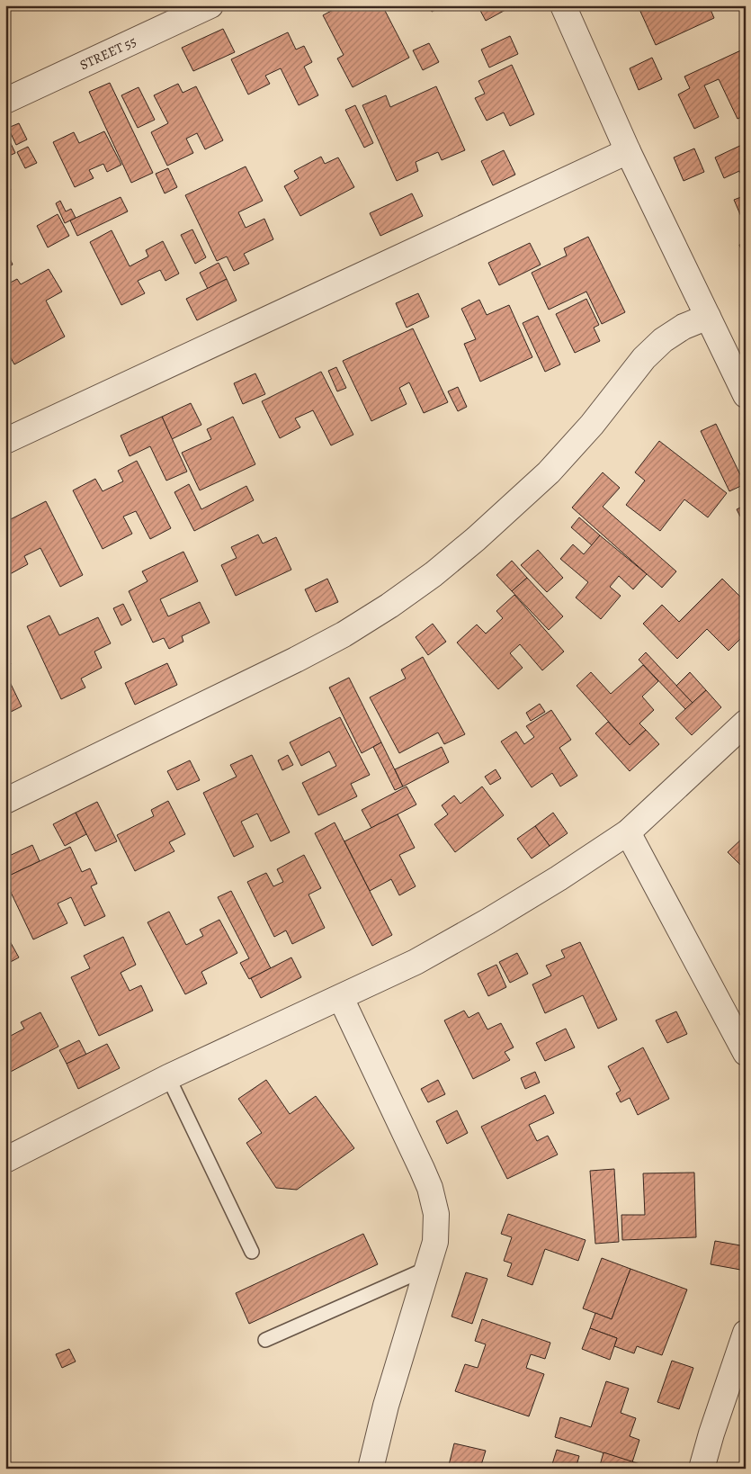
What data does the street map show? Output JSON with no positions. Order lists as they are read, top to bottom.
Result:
{
  "streets": {
    "street": ["STREET 55"]
  }
}
